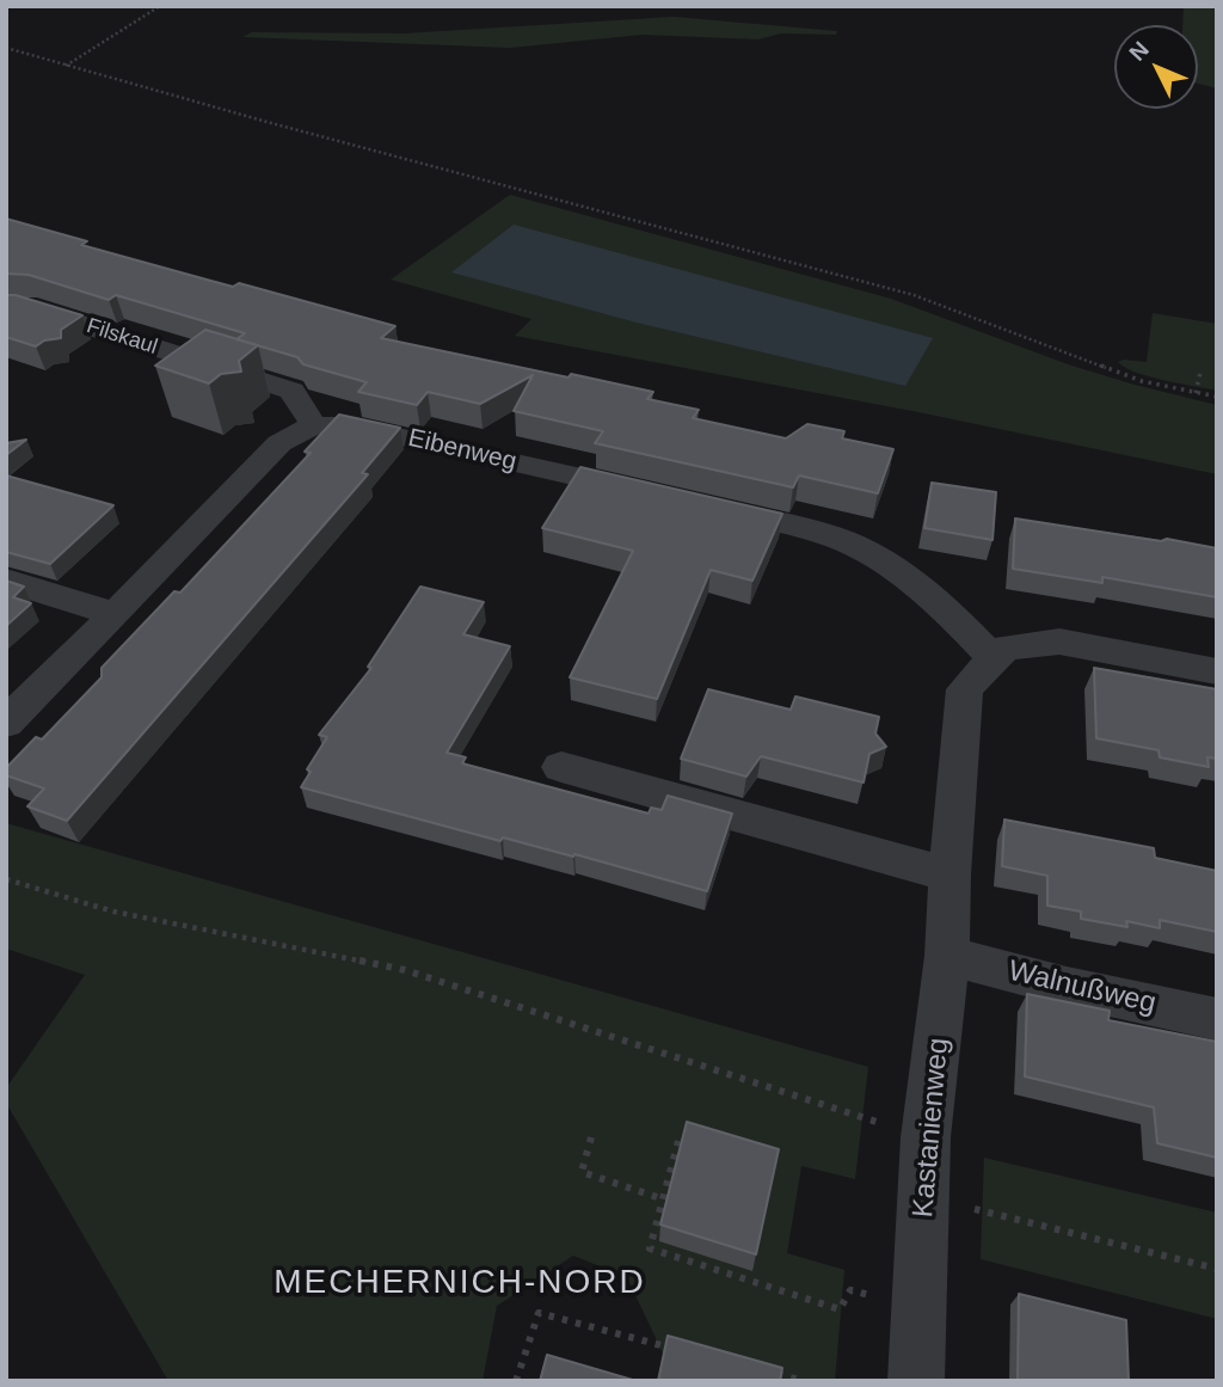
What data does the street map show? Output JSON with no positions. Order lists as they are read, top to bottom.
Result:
{
  "streets": {
    "street": [
      "Filskaul",
      "Eibenweg",
      "Walnußweg",
      "Kastanienweg"
    ]
  },
  "crossings": [
    ["Filskaul", "Eibenweg"],
    ["Walnußweg", "Kastanienweg"]
  ],
  "districts": ["MECHERNICH-NORD"],
  "north": "top left"
}
